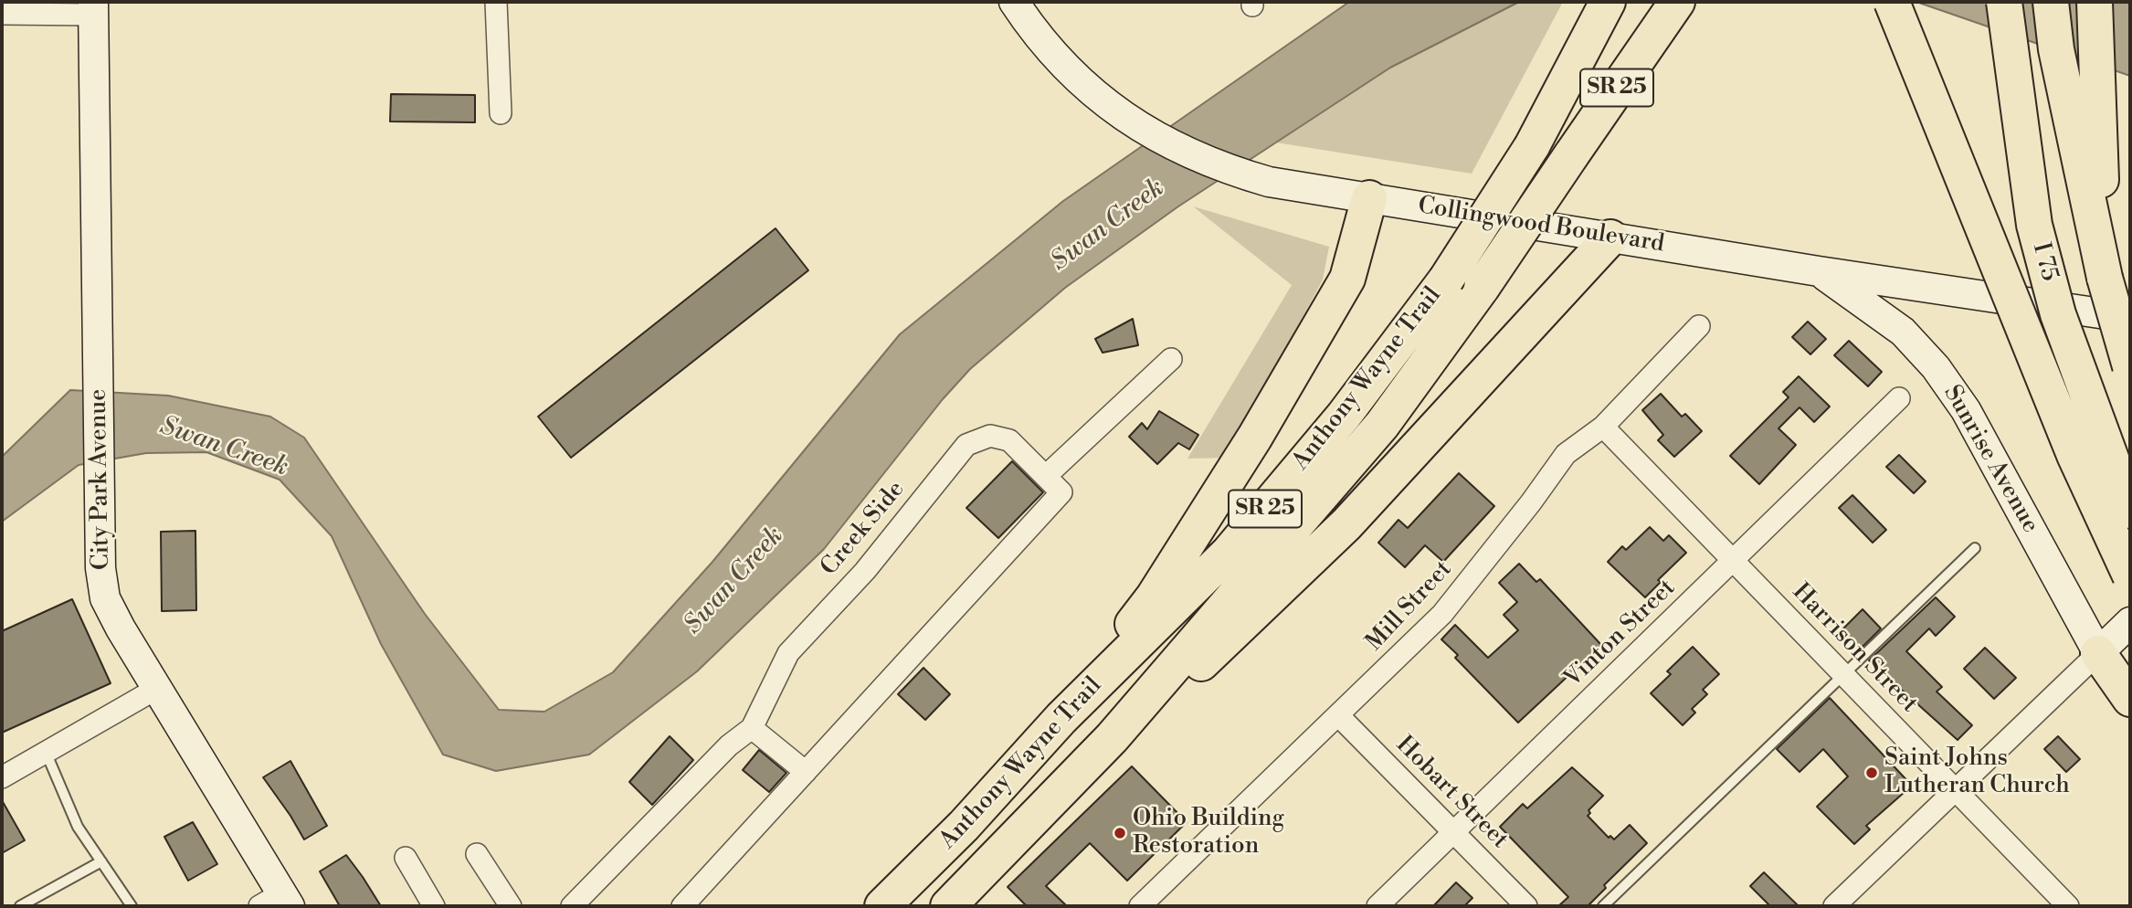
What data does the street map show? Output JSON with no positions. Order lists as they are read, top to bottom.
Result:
{
  "streets": {
    "highway": ["SR 25", "I 75", "Anthony Wayne Trail"],
    "main road": ["Collingwood Boulevard", "Sunrise Avenue", "City Park Avenue"],
    "street": [
      "Creek Side",
      "Mill Street",
      "Vinton Street",
      "Harrison Street",
      "Hobart Street"
    ]
  },
  "crossings": [
    ["Collingwood Boulevard", "Sunrise Avenue"],
    ["Mill Street", "Harrison Street"],
    ["Mill Street", "Hobart Street"],
    ["Vinton Street", "Harrison Street"],
    ["Vinton Street", "Hobart Street"]
  ],
  "water": ["Swan Creek"],
  "places": ["Saint Johns Lutheran Church", "Ohio Building Restoration"]
}
